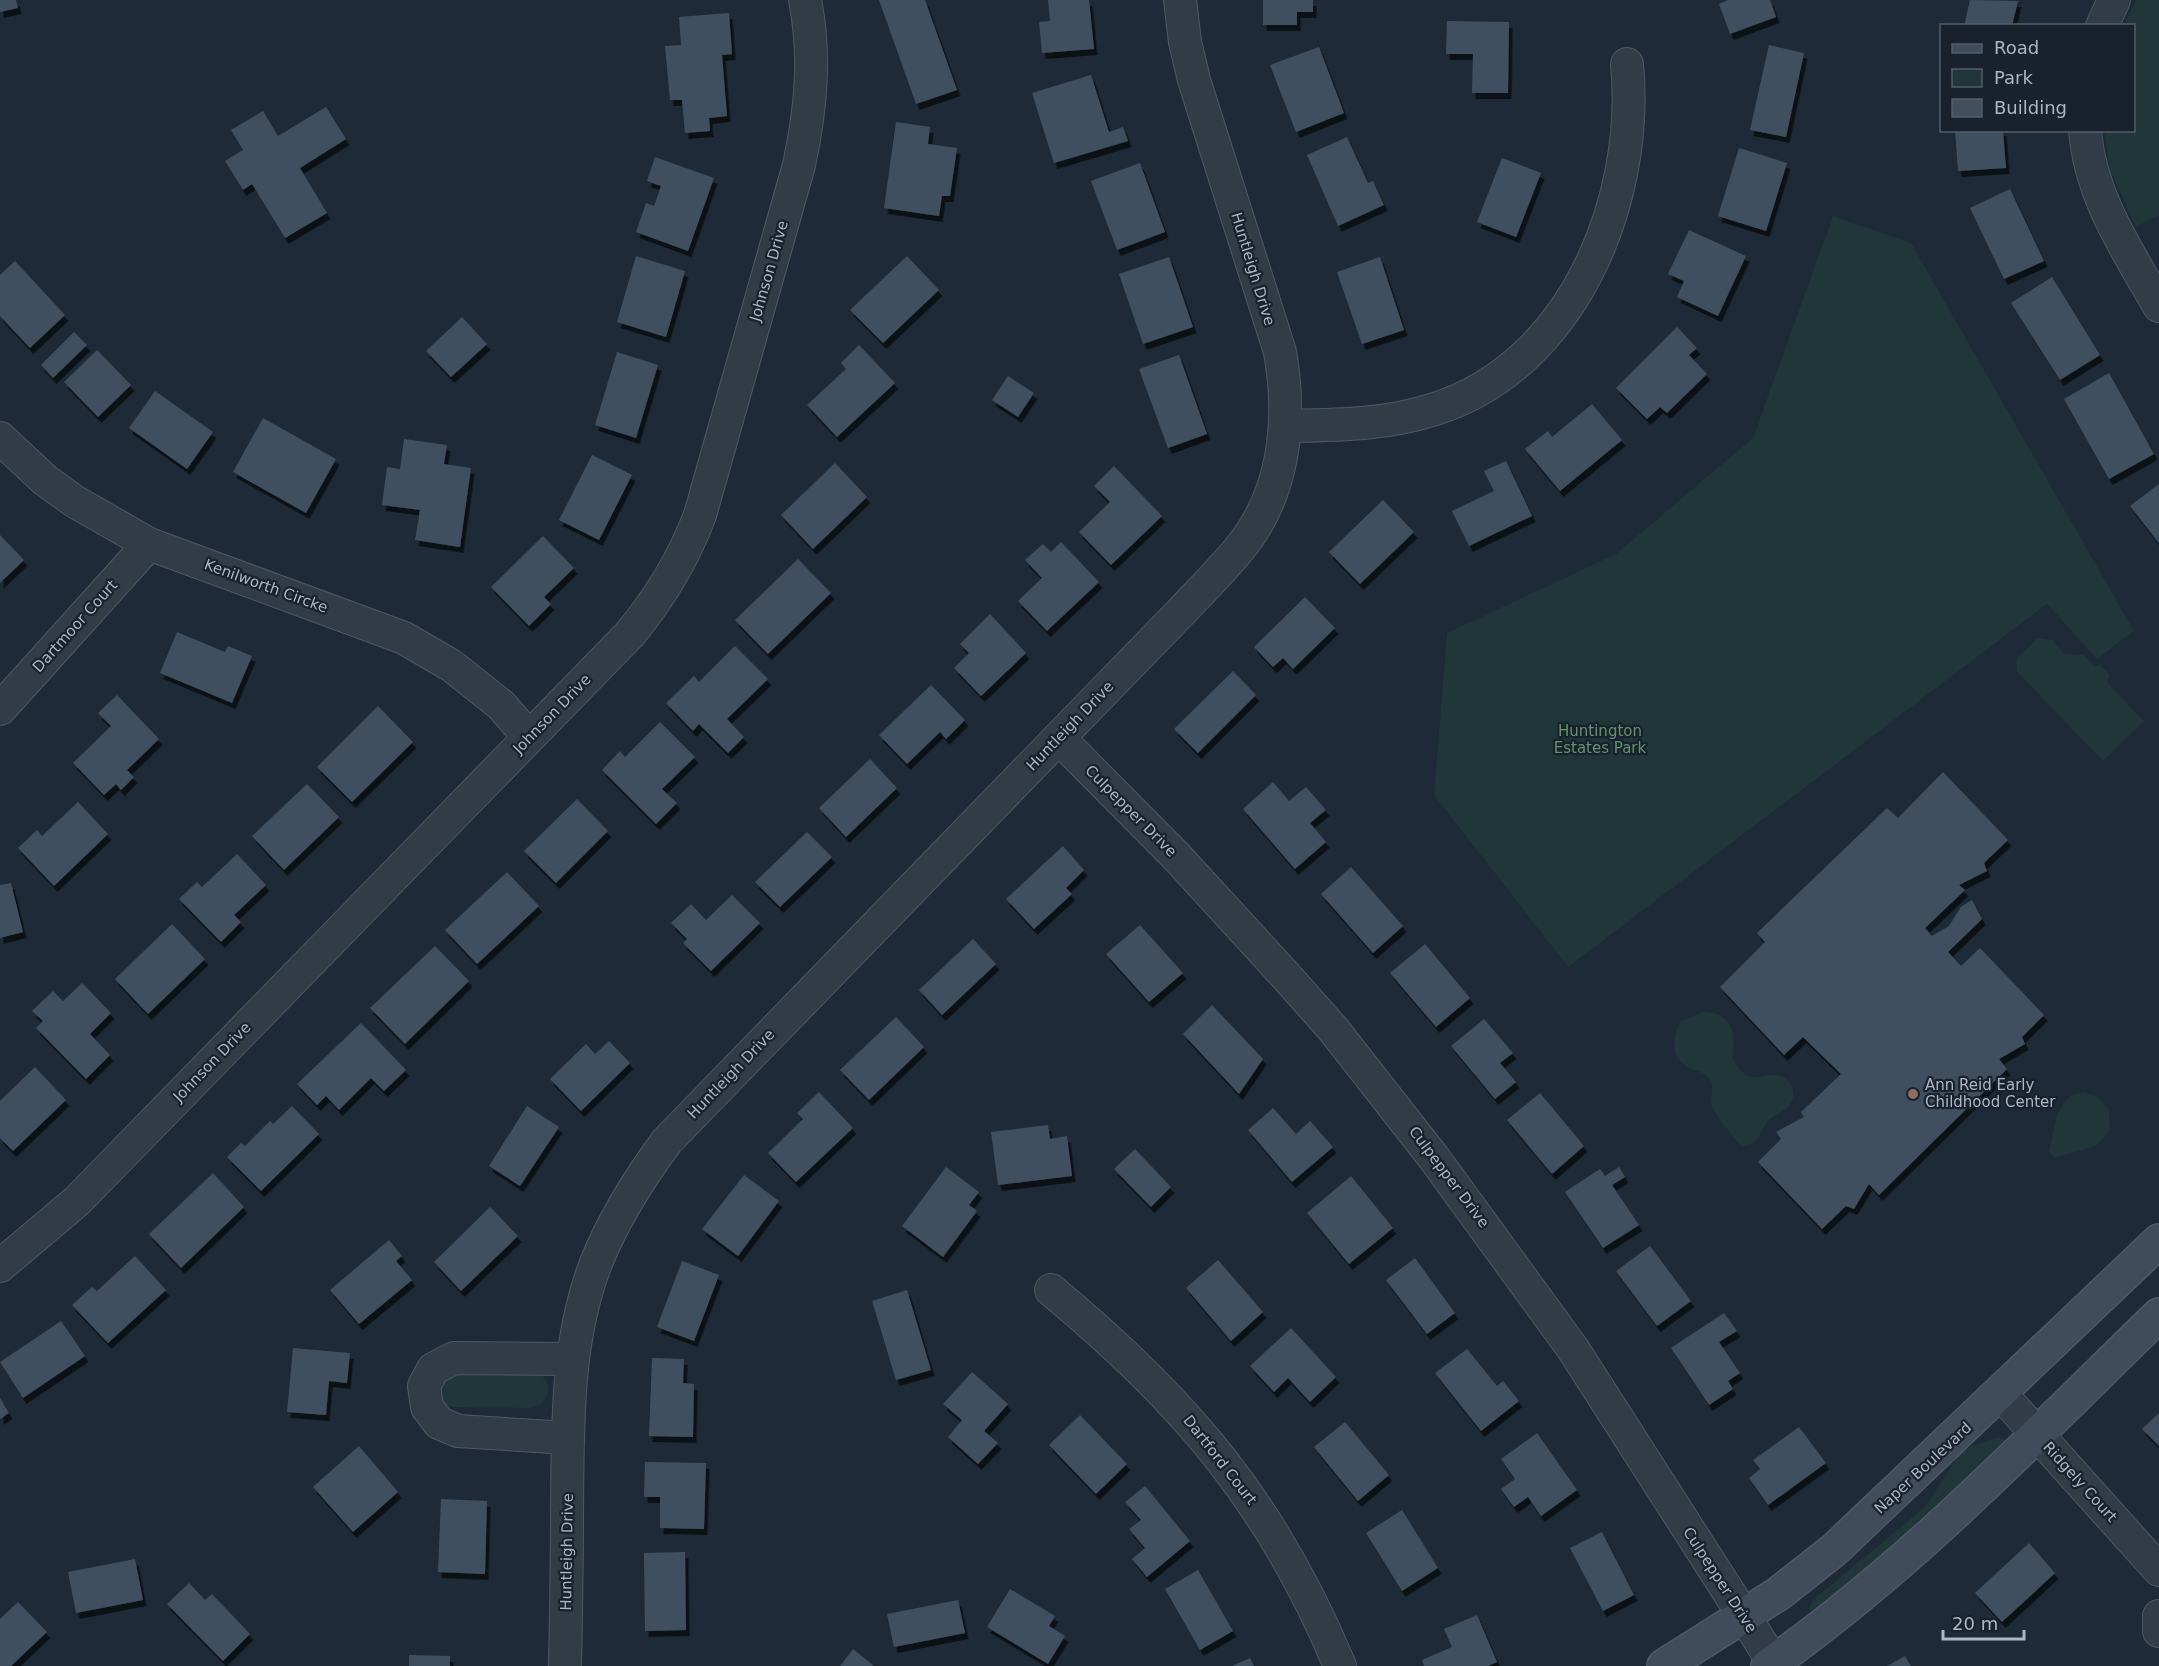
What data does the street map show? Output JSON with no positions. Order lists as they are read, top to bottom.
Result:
{
  "streets": {
    "main road": ["Naper Boulevard"],
    "street": [
      "Huntleigh Drive",
      "Johnson Drive",
      "Kenilworth Circke",
      "Dartmoor Court",
      "Culpepper Drive",
      "Dartford Court",
      "Ridgely Court"
    ]
  },
  "crossings": [
    ["Huntleigh Drive", "Culpepper Drive"],
    ["Johnson Drive", "Kenilworth Circke"],
    ["Kenilworth Circke", "Dartmoor Court"],
    ["Culpepper Drive", "Naper Boulevard"],
    ["Naper Boulevard", "Ridgely Court"]
  ],
  "parks": ["Huntington Estates Park"],
  "places": ["Ann Reid Early Childhood Center"],
  "legend": ["Road", "Park", "Building"],
  "scale_bar": "20 m"
}
